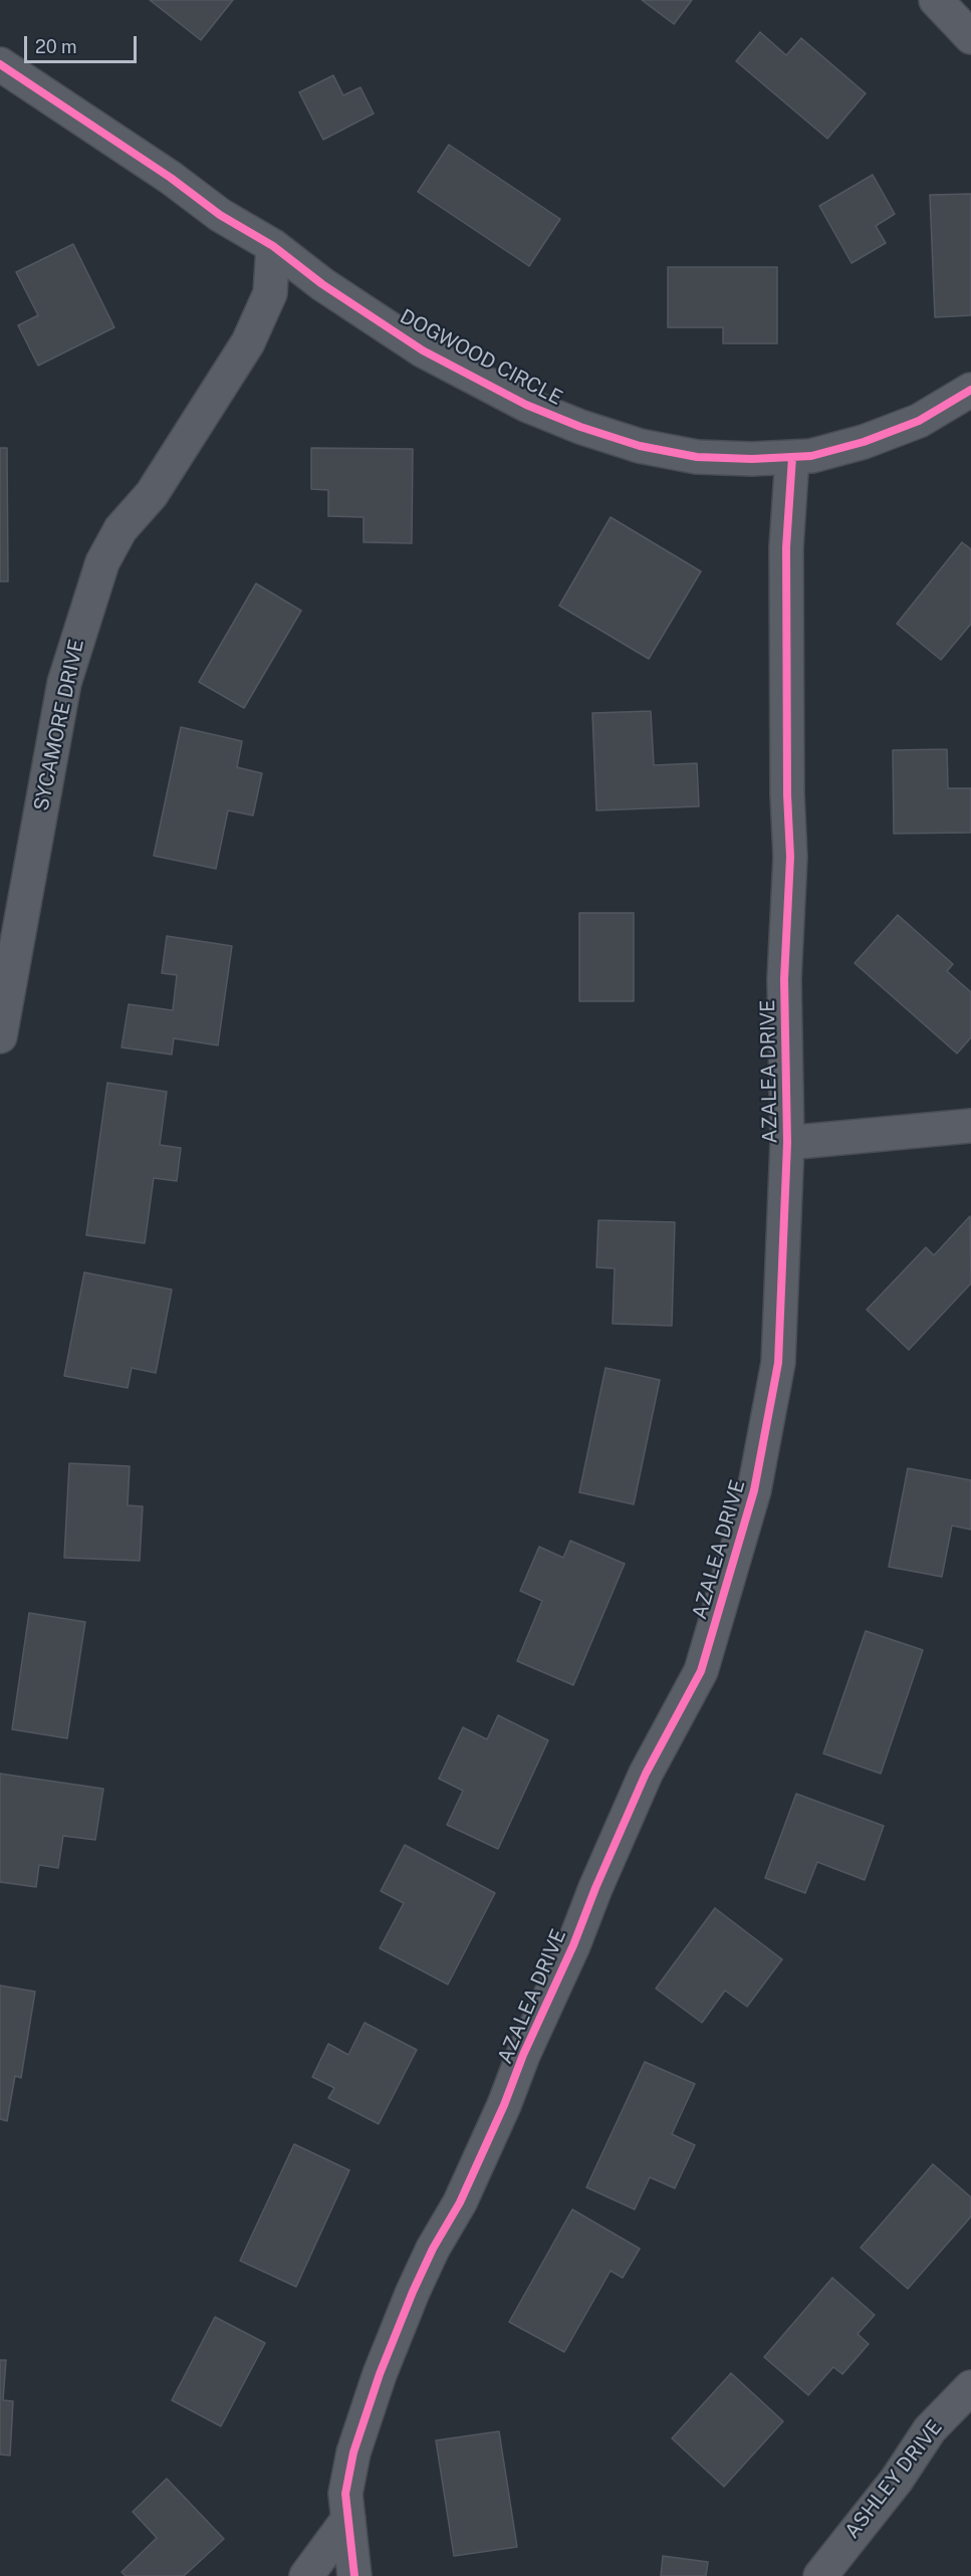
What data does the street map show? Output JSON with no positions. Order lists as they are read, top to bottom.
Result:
{
  "streets": {
    "street": [
      "DOGWOOD CIRCLE",
      "SYCAMORE DRIVE",
      "AZALEA DRIVE",
      "ASHLEY DRIVE"
    ]
  },
  "crossings": [
    ["DOGWOOD CIRCLE", "SYCAMORE DRIVE"],
    ["DOGWOOD CIRCLE", "AZALEA DRIVE"]
  ],
  "scale_bar": "20 m"
}
